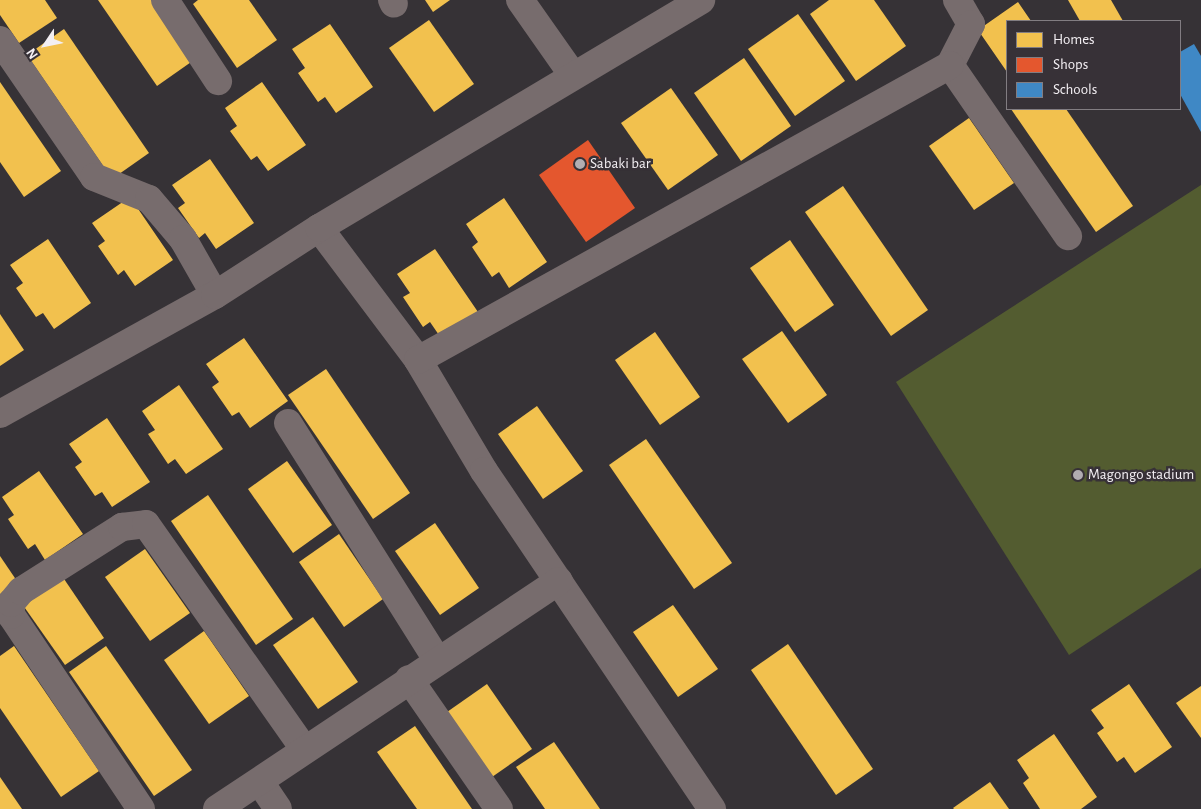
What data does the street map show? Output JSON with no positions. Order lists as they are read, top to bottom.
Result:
{
  "places": ["Sabaki bar", "Magongo stadium"],
  "legend": ["Homes", "Shops", "Schools"],
  "north": "bottom left"
}
